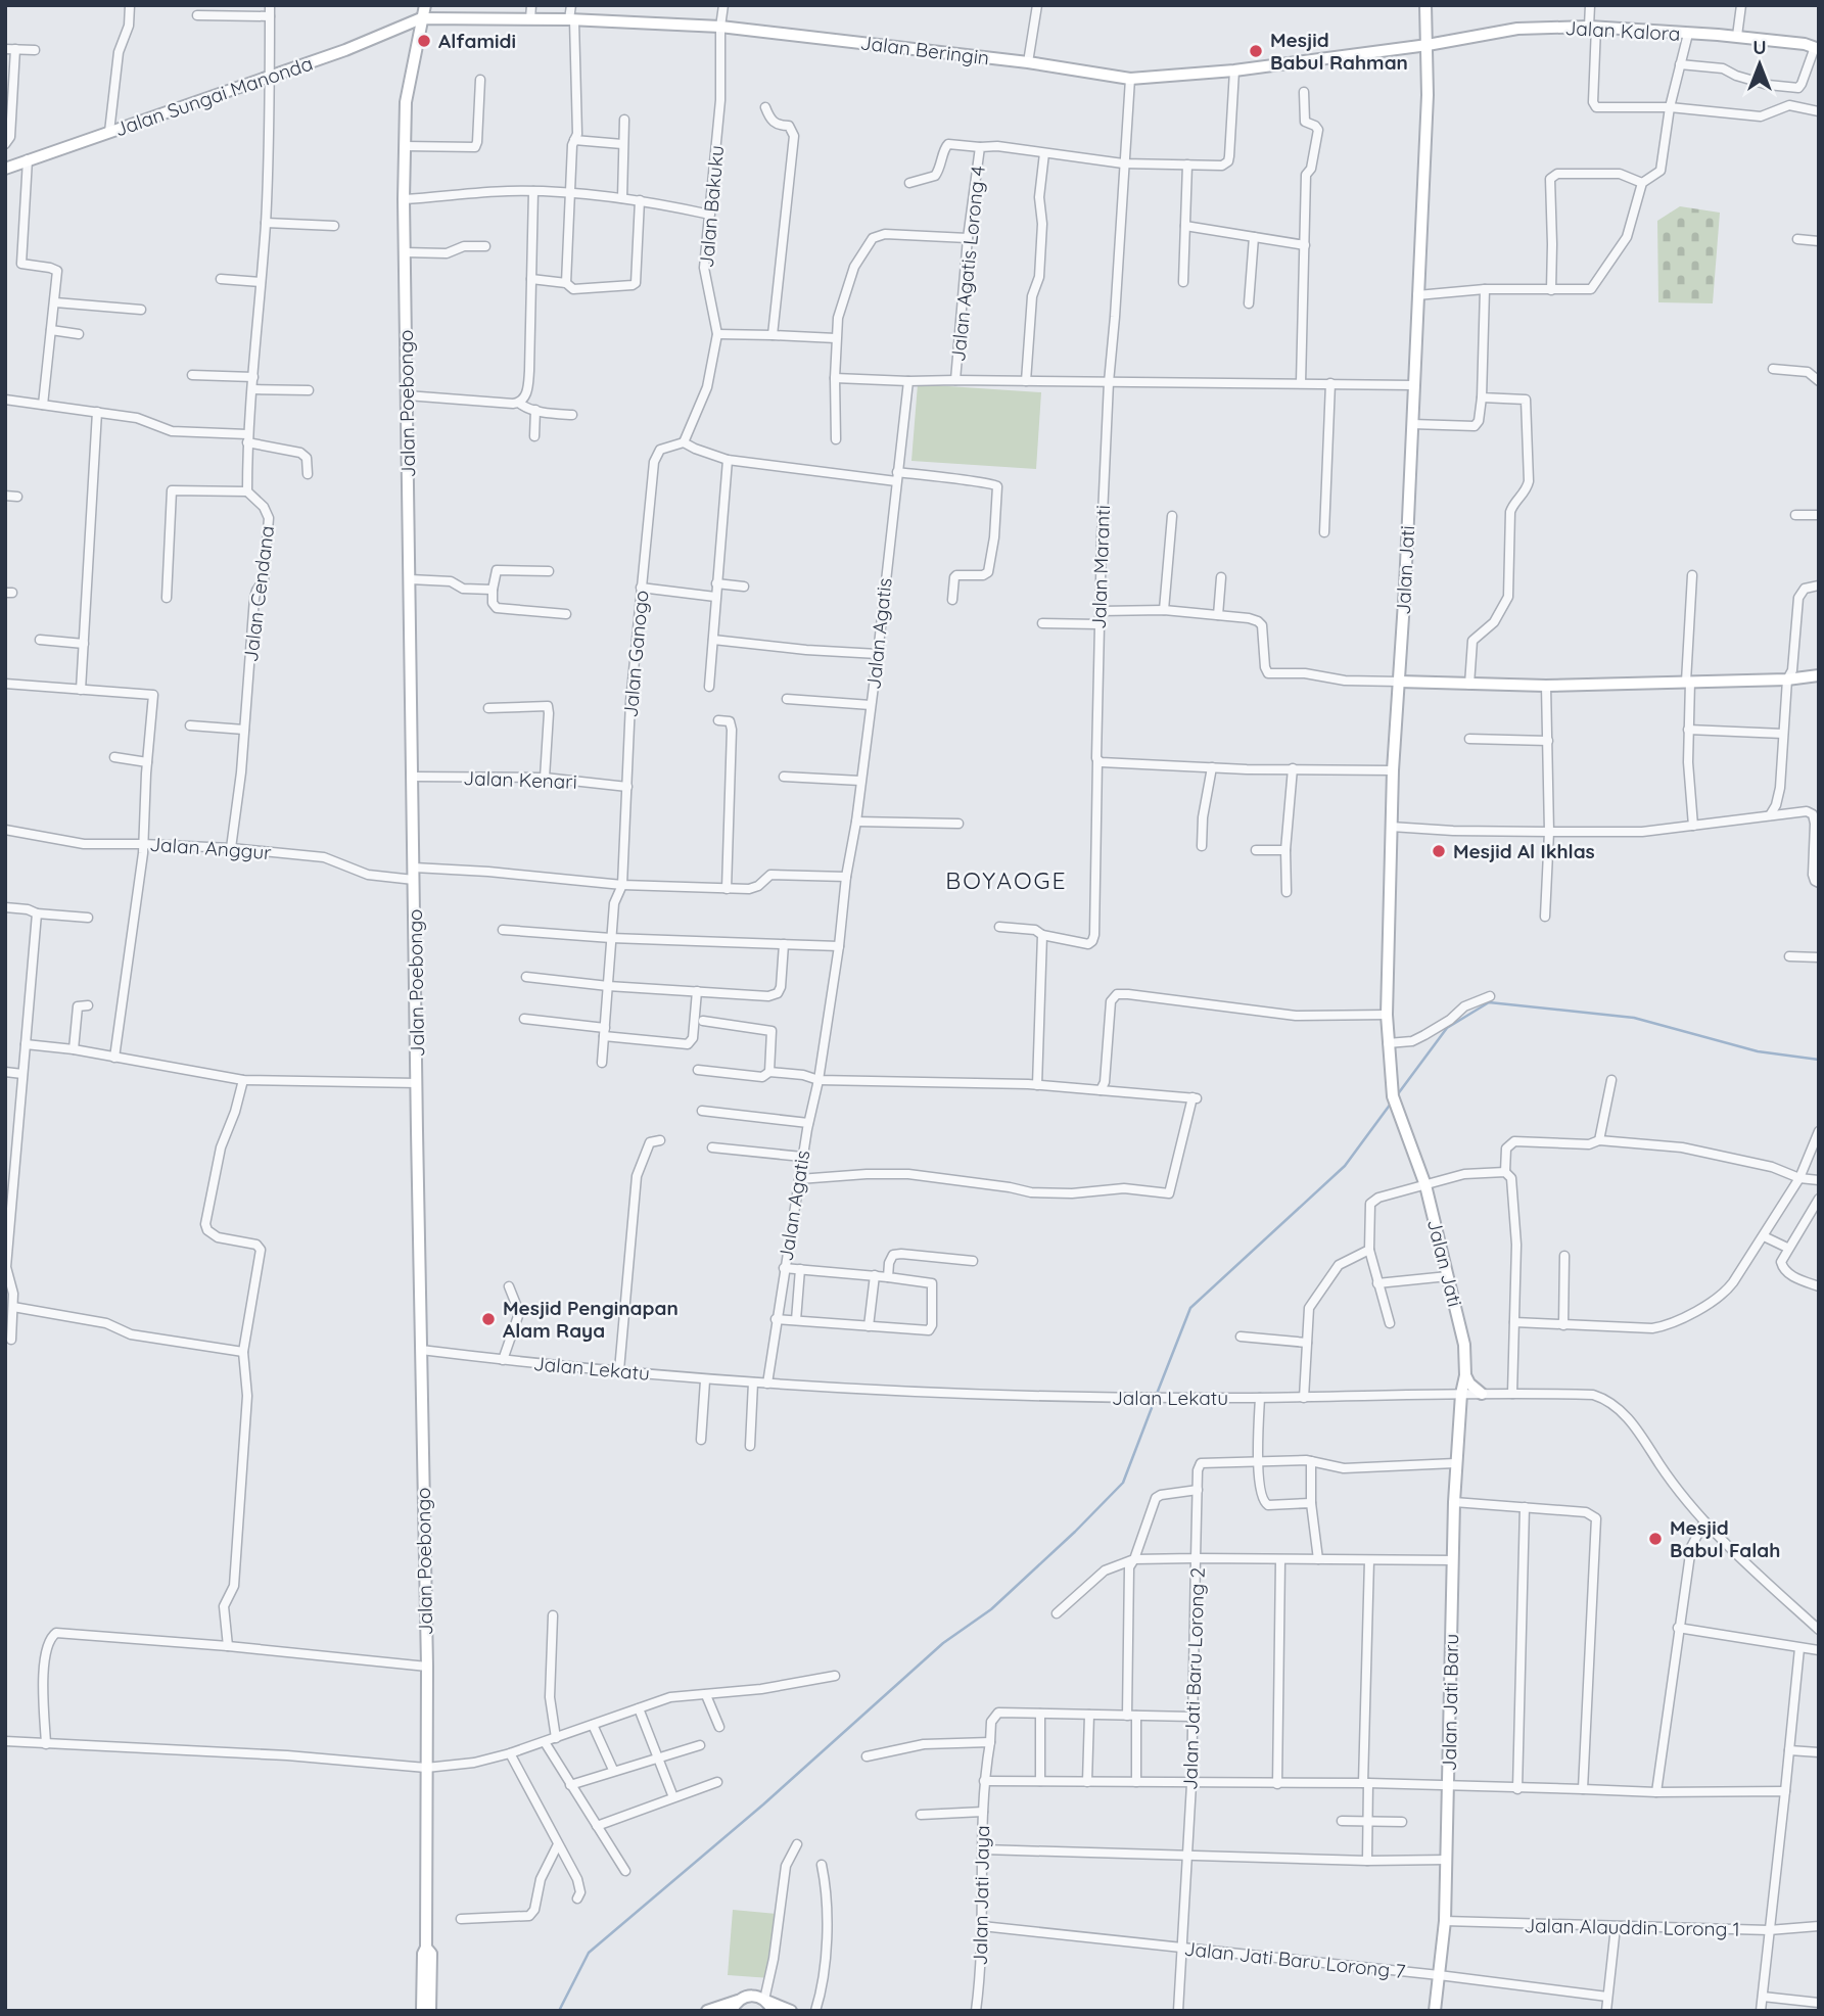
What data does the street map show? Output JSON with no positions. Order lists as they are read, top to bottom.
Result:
{
  "streets": {
    "street": [
      "Jalan Kalora",
      "Jalan Beringin",
      "Jalan Sungai Manonda",
      "Jalan Bakuku",
      "Jalan Agatis Lorong 4",
      "Jalan Poebongo",
      "Jalan Maranti",
      "Jalan Jati",
      "Jalan Cendana",
      "Jalan Agatis",
      "Jalan Ganogo",
      "Jalan Kenari",
      "Jalan Anggur",
      "Jalan Lekatu",
      "Jalan Jati Baru Lorong 2",
      "Jalan Jati Baru",
      "Jalan Jati Jaya",
      "Jalan Alauddin Lorong 1",
      "Jalan Jati Baru Lorong 7"
    ]
  },
  "crossings": [
    ["Jalan Kalora", "Jalan Beringin"],
    ["Jalan Kalora", "Jalan Jati"],
    ["Jalan Beringin", "Jalan Sungai Manonda"],
    ["Jalan Beringin", "Jalan Bakuku"],
    ["Jalan Beringin", "Jalan Agatis Lorong 4"],
    ["Jalan Beringin", "Jalan Poebongo"],
    ["Jalan Beringin", "Jalan Maranti"],
    ["Jalan Beringin", "Jalan Jati"],
    ["Jalan Sungai Manonda", "Jalan Poebongo"],
    ["Jalan Bakuku", "Jalan Ganogo"],
    ["Jalan Agatis Lorong 4", "Jalan Maranti"],
    ["Jalan Poebongo", "Jalan Kenari"],
    ["Jalan Poebongo", "Jalan Anggur"],
    ["Jalan Poebongo", "Jalan Lekatu"],
    ["Jalan Jati", "Jalan Lekatu"],
    ["Jalan Jati", "Jalan Jati Baru"],
    ["Jalan Cendana", "Jalan Anggur"],
    ["Jalan Agatis", "Jalan Lekatu"],
    ["Jalan Ganogo", "Jalan Kenari"],
    ["Jalan Lekatu", "Jalan Jati Baru"],
    ["Jalan Jati Baru Lorong 2", "Jalan Jati Baru"],
    ["Jalan Jati Baru Lorong 2", "Jalan Jati Baru Lorong 7"],
    ["Jalan Jati Baru", "Jalan Alauddin Lorong 1"],
    ["Jalan Jati Baru", "Jalan Jati Baru Lorong 7"],
    ["Jalan Jati Jaya", "Jalan Jati Baru Lorong 7"]
  ],
  "districts": ["BOYAOGE"],
  "places": [
    "Alfamidi",
    "Mesjid Babul Rahman",
    "Mesjid Al Ikhlas",
    "Mesjid Penginapan Alam Raya",
    "Mesjid Babul Falah"
  ],
  "north": "top"
}
